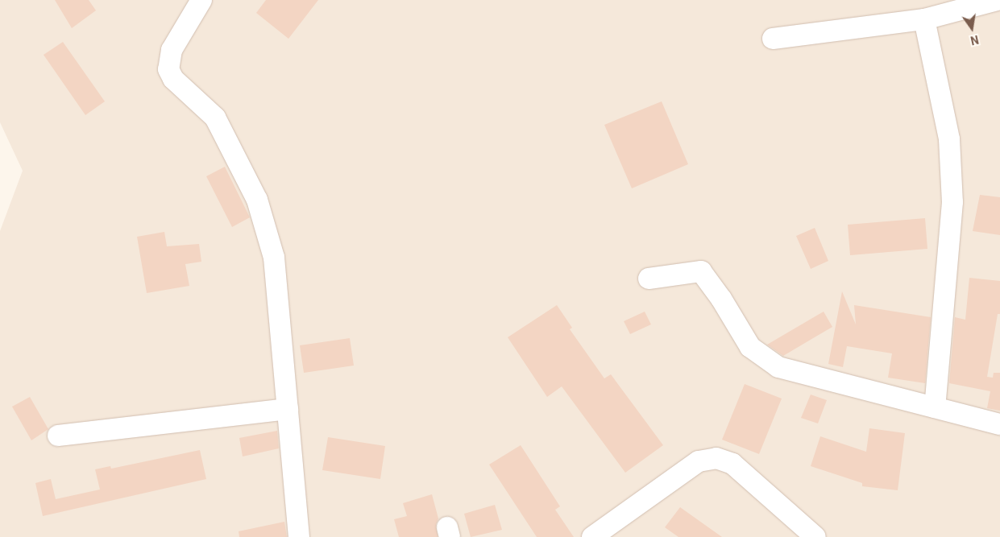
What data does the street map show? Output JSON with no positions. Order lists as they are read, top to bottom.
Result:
{
  "north": "bottom"
}
